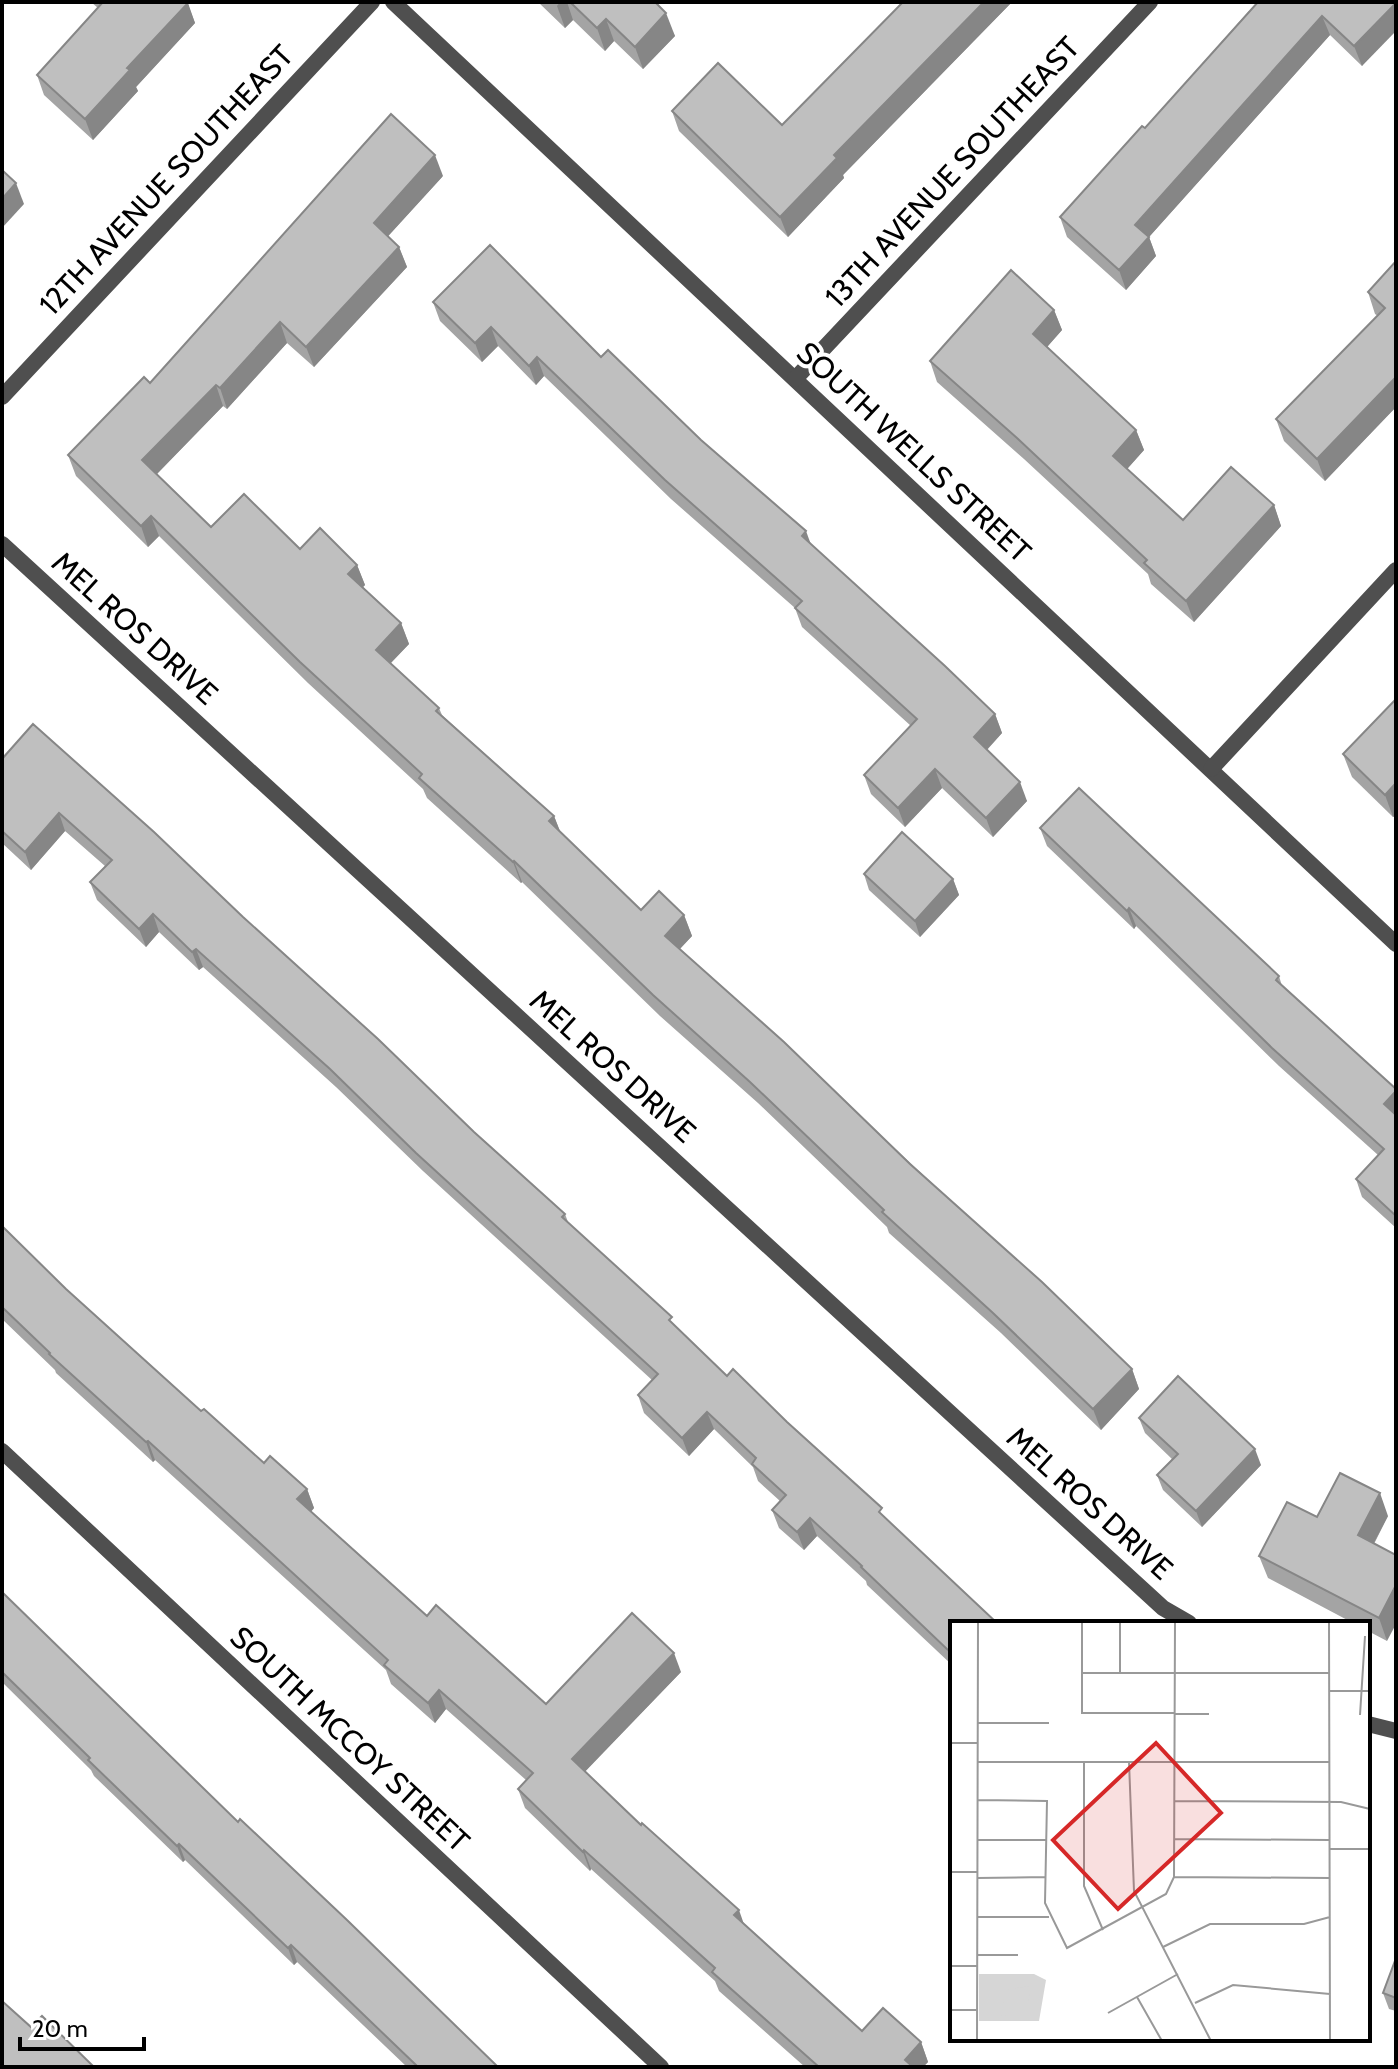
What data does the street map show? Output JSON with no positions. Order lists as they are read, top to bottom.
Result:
{
  "streets": {
    "street": [
      "13TH AVENUE SOUTHEAST",
      "12TH AVENUE SOUTHEAST",
      "SOUTH WELLS STREET",
      "MEL ROS DRIVE",
      "SOUTH MCCOY STREET"
    ]
  },
  "crossings": [
    ["13TH AVENUE SOUTHEAST", "SOUTH WELLS STREET"]
  ],
  "scale_bar": "20 m"
}
